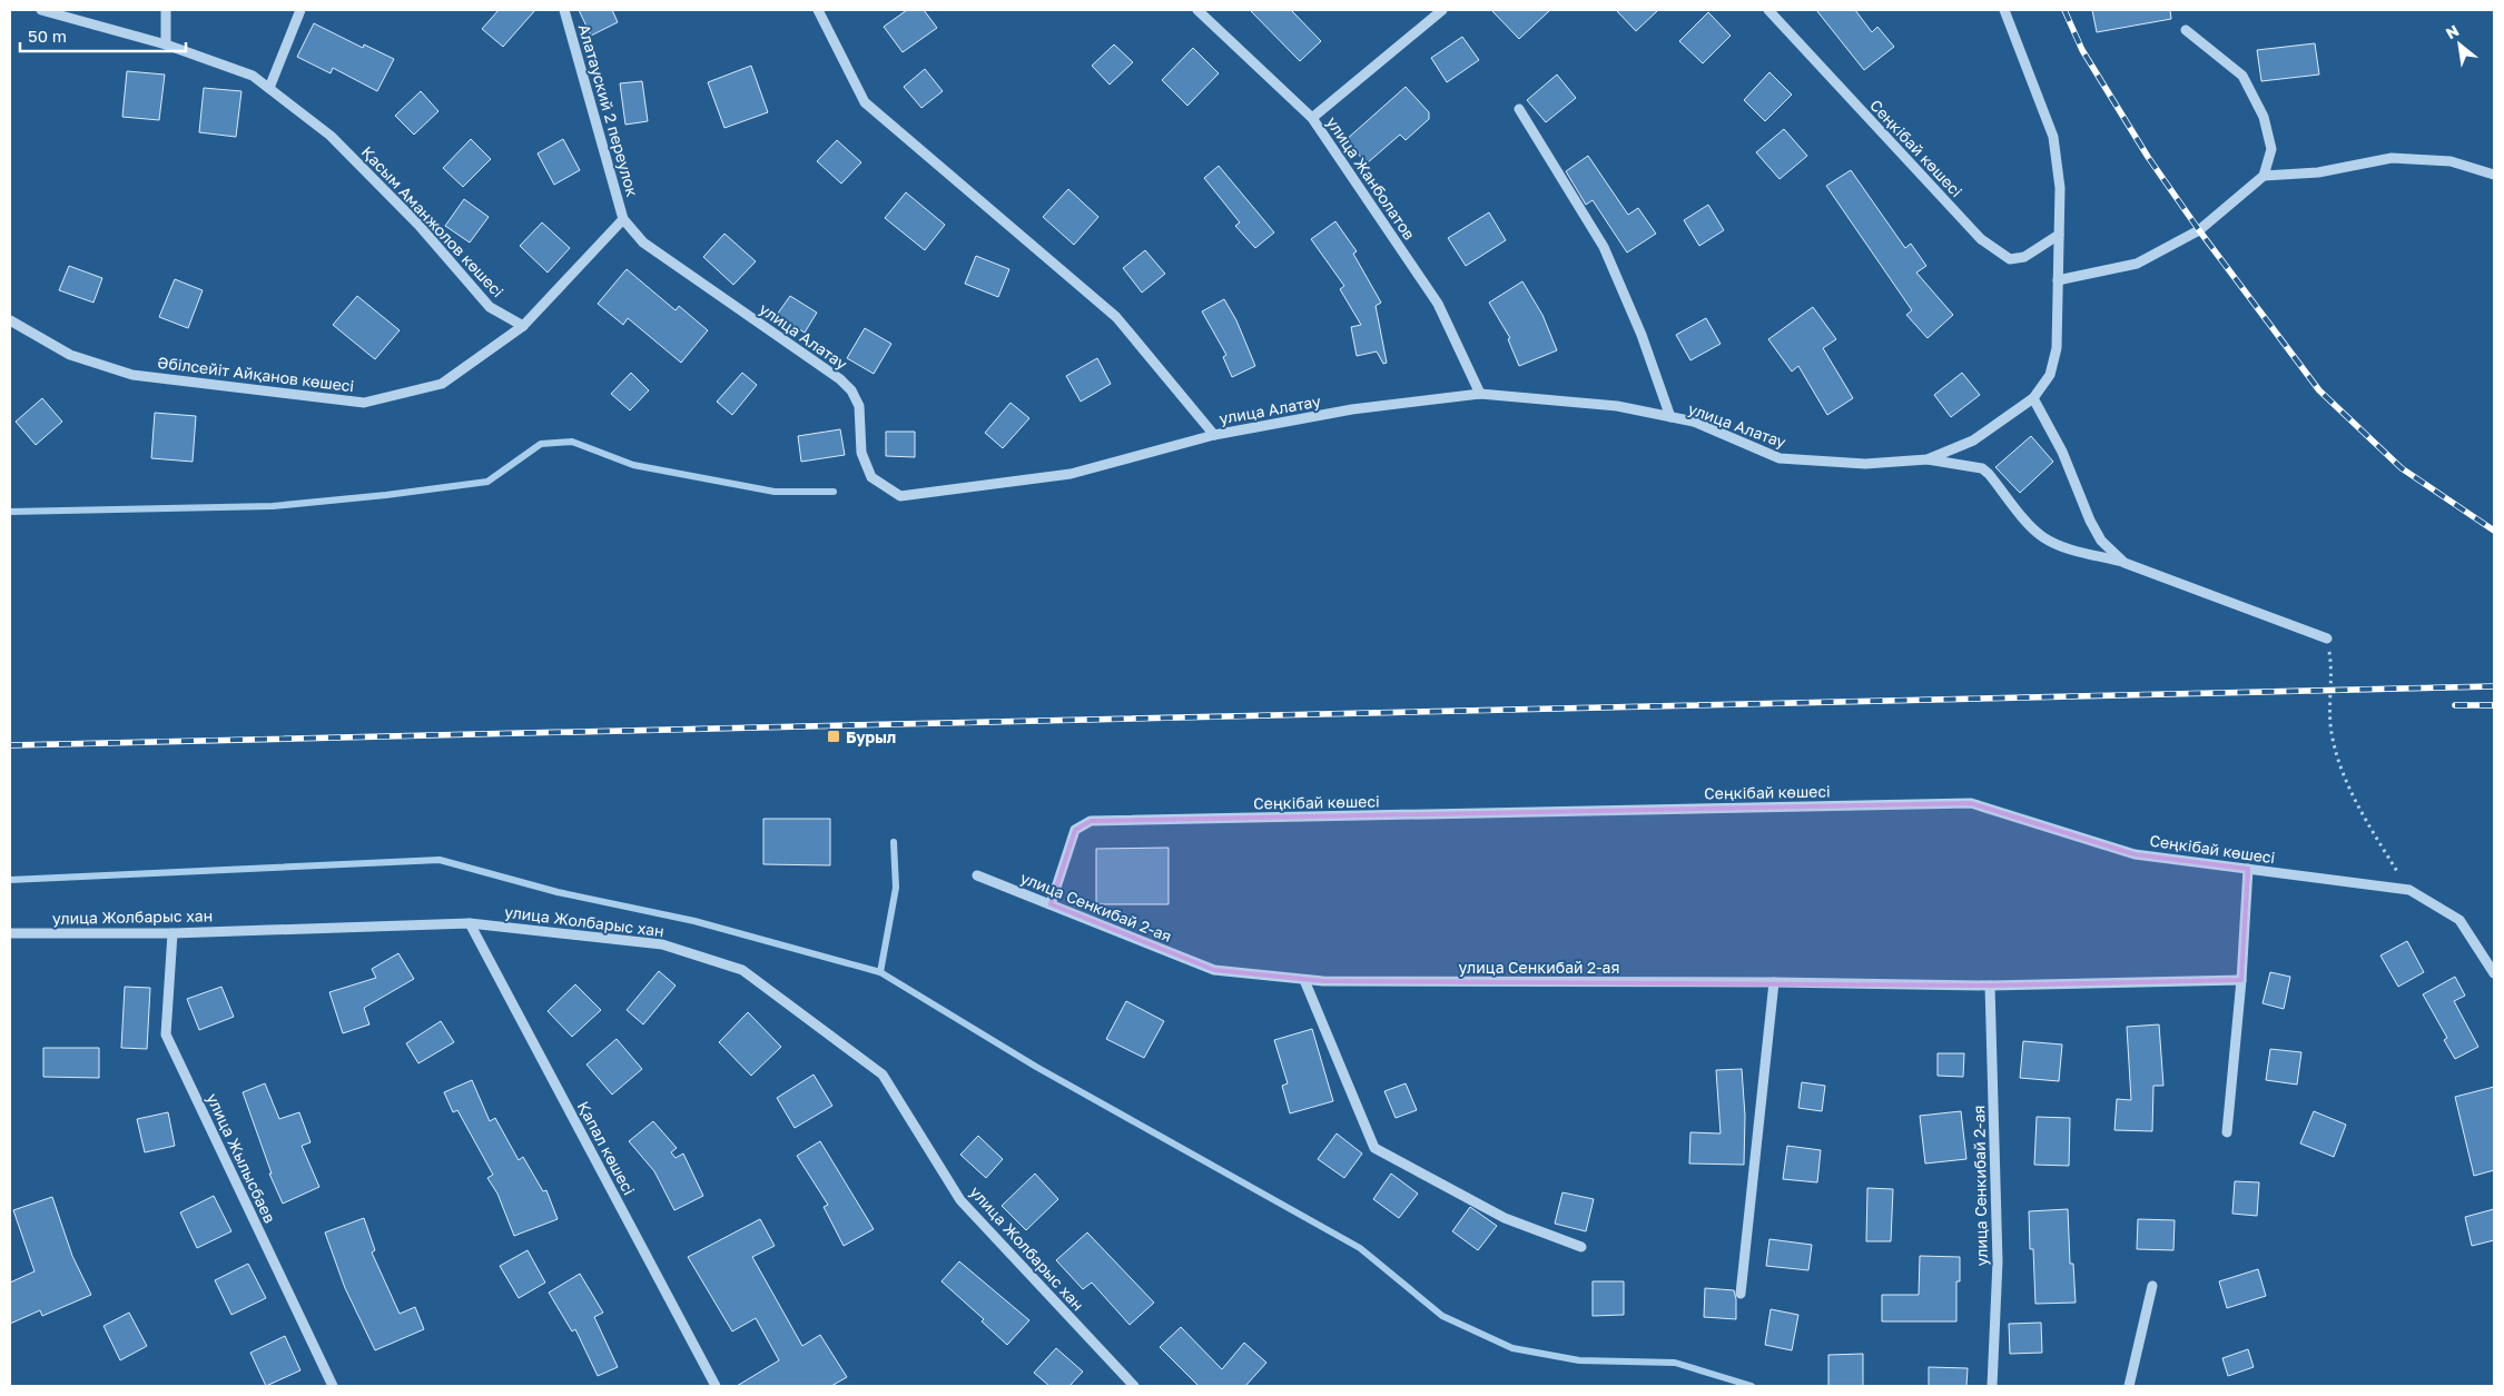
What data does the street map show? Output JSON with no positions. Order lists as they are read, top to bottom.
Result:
{
  "streets": {
    "street": [
      "Алатауский 2 переулок",
      "Сеңкібай көшесі",
      "улица Жанболатов",
      "Қасым Аманжолов көшесі",
      "улица Алатау",
      "Әбілсейіт Айқанов көшесі",
      "улица Сенкибай 2-ая",
      "улица Жолбарыс хан",
      "Қапал көшесі",
      "улица Жылысбаев"
    ]
  },
  "crossings": [
    ["Алатауский 2 переулок", "улица Алатау"],
    ["Сеңкібай көшесі", "улица Алатау"],
    ["Сеңкібай көшесі", "улица Сенкибай 2-ая"],
    ["улица Жанболатов", "улица Алатау"],
    ["Қасым Аманжолов көшесі", "Әбілсейіт Айқанов көшесі"],
    ["улица Жолбарыс хан", "Қапал көшесі"],
    ["улица Жолбарыс хан", "улица Жылысбаев"]
  ],
  "places": {
    "transit": ["Бурыл"]
  },
  "scale_bar": "50 m",
  "north": "top left"
}
